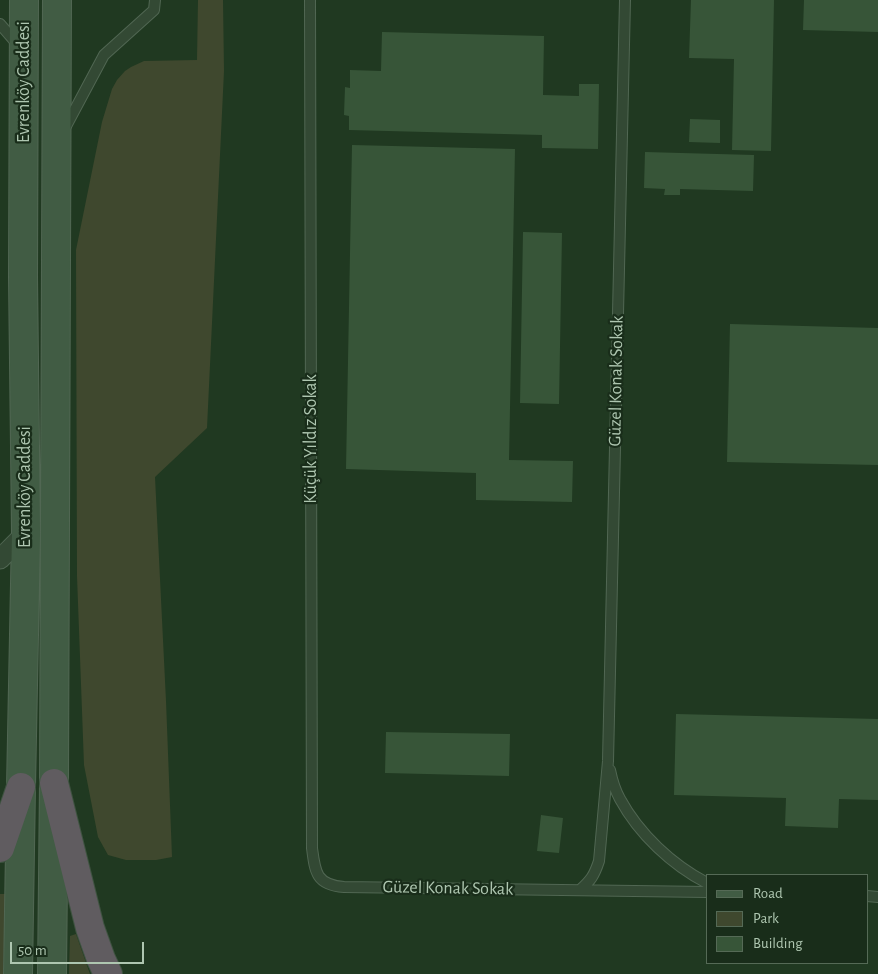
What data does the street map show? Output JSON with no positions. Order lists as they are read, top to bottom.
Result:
{
  "streets": {
    "main road": ["Evrenköy Caddesi"],
    "lane": ["Güzel Konak Sokak", "Küçük Yıldız Sokak"]
  },
  "crossings": [
    ["Güzel Konak Sokak", "Küçük Yıldız Sokak"]
  ],
  "legend": ["Road", "Park", "Building"],
  "scale_bar": "50 m"
}
